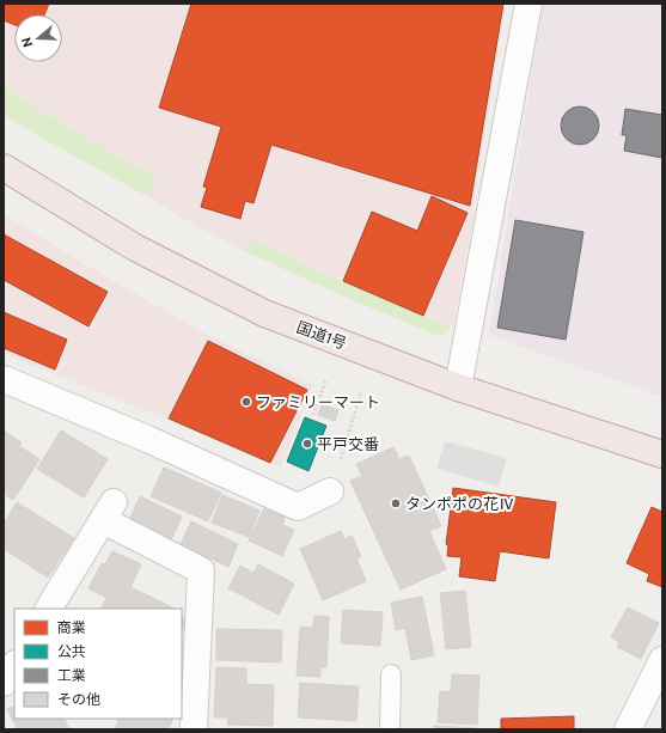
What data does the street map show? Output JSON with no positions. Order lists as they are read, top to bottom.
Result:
{
  "streets": {
    "highway": ["国道1号"]
  },
  "places": ["ファミリーマート", "平戸交番", "タンポポの花Ⅳ"],
  "legend": [
    "商業",
    "公共",
    "工業",
    "その他"
  ],
  "north": "left"
}
